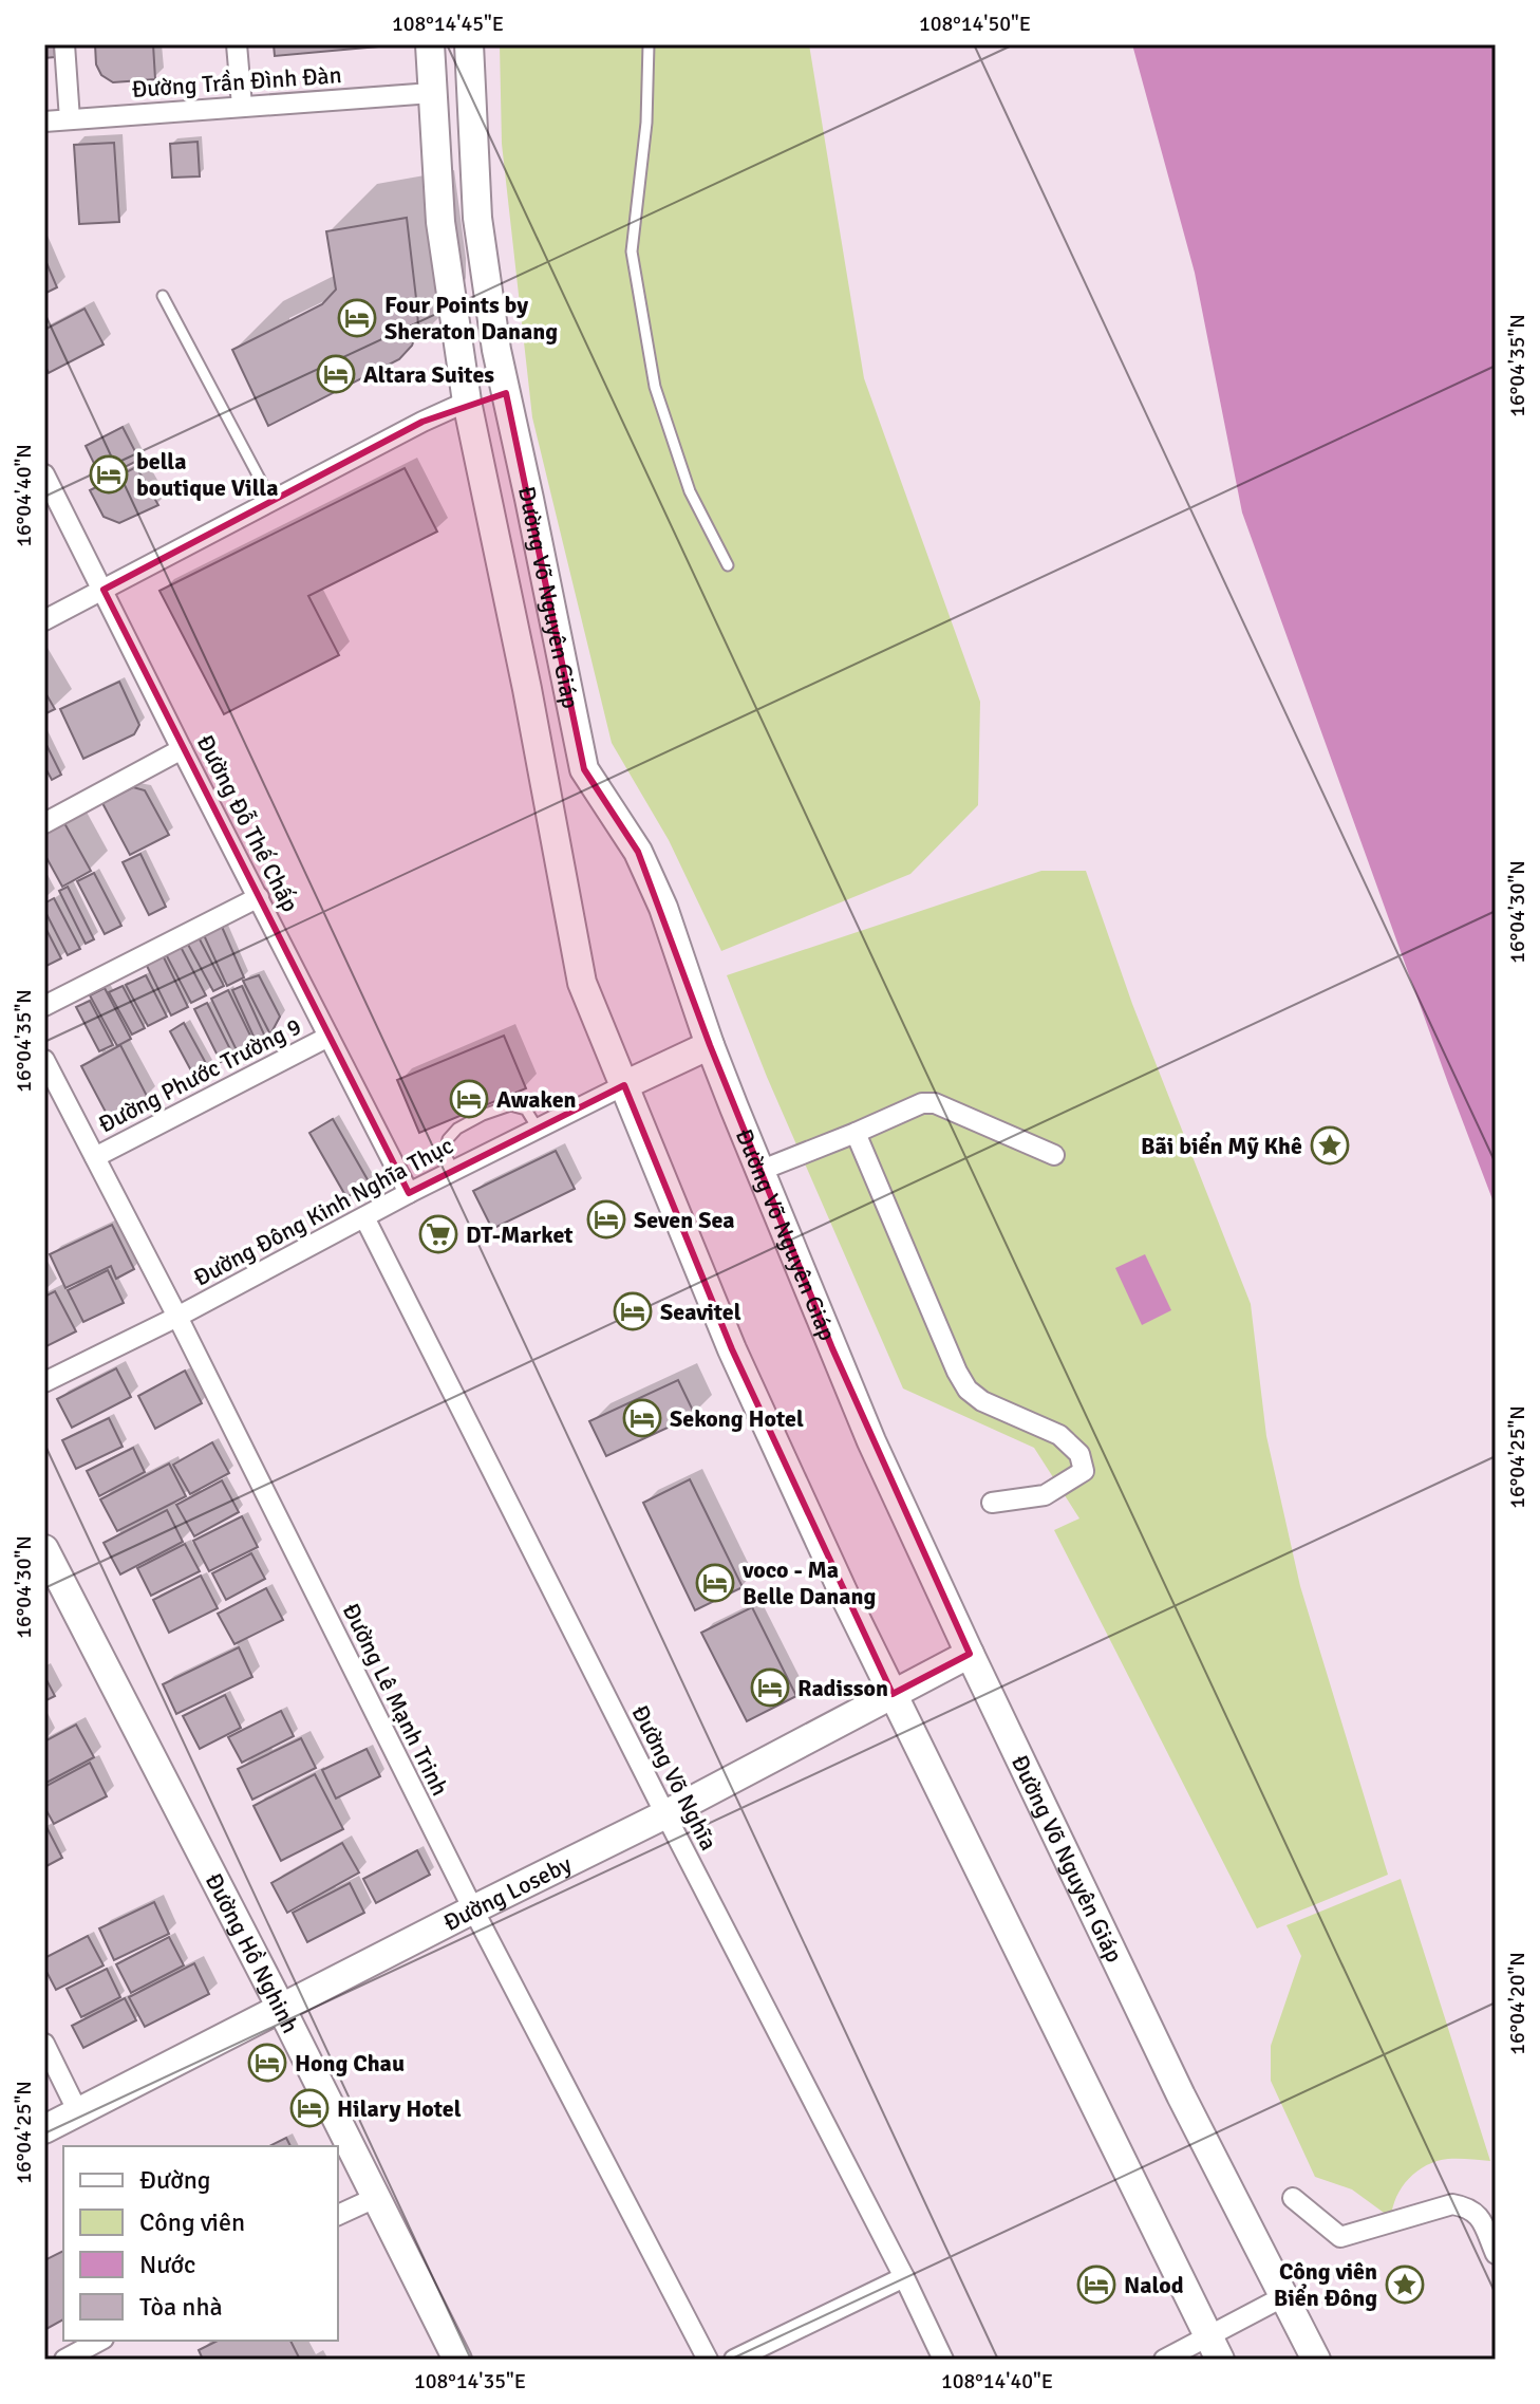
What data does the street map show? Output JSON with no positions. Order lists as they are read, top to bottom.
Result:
{
  "streets": {
    "main road": ["Đường Võ Nguyên Giáp", "Đường Loseby", "Đường Hồ Nghinh"],
    "street": [
      "Đường Trần Đình Đàn",
      "Đường Đỗ Thế Chấp",
      "Đường Phước Trường 9",
      "Đường Đông Kinh Nghĩa Thục",
      "Đường Lê Mạnh Trinh",
      "Đường Võ Nghĩa"
    ]
  },
  "crossings": [
    ["Đường Trần Đình Đàn", "Đường Võ Nguyên Giáp"],
    ["Đường Võ Nguyên Giáp", "Đường Đông Kinh Nghĩa Thục"],
    ["Đường Võ Nguyên Giáp", "Đường Loseby"],
    ["Đường Đỗ Thế Chấp", "Đường Phước Trường 9"],
    ["Đường Đỗ Thế Chấp", "Đường Đông Kinh Nghĩa Thục"],
    ["Đường Phước Trường 9", "Đường Lê Mạnh Trinh"],
    ["Đường Đông Kinh Nghĩa Thục", "Đường Lê Mạnh Trinh"],
    ["Đường Đông Kinh Nghĩa Thục", "Đường Võ Nghĩa"],
    ["Đường Lê Mạnh Trinh", "Đường Loseby"],
    ["Đường Võ Nghĩa", "Đường Loseby"],
    ["Đường Loseby", "Đường Hồ Nghinh"]
  ],
  "places": {
    "hotel": [
      "Four Points by Sheraton Danang",
      "Altara Suites",
      "bella boutique Villa",
      "Awaken",
      "Seven Sea",
      "Seavitel",
      "Sekong Hotel",
      "voco - Ma Belle Danang",
      "Radisson",
      "Hong Chau",
      "Hilary Hotel",
      "Nalod"
    ],
    "place": ["Bãi biển Mỹ Khê", "Công viên Biển Đông"],
    "supermarket": ["DT-Market"]
  },
  "legend": [
    "Đường",
    "Công viên",
    "Nước",
    "Tòa nhà"
  ],
  "coordinates": [
    "108°14'45\"E",
    "108°14'50\"E",
    "16°04'35\"N",
    "16°04'40\"N",
    "16°04'30\"N",
    "16°04'25\"N",
    "16°04'20\"N",
    "108°14'35\"E",
    "108°14'40\"E"
  ]
}
